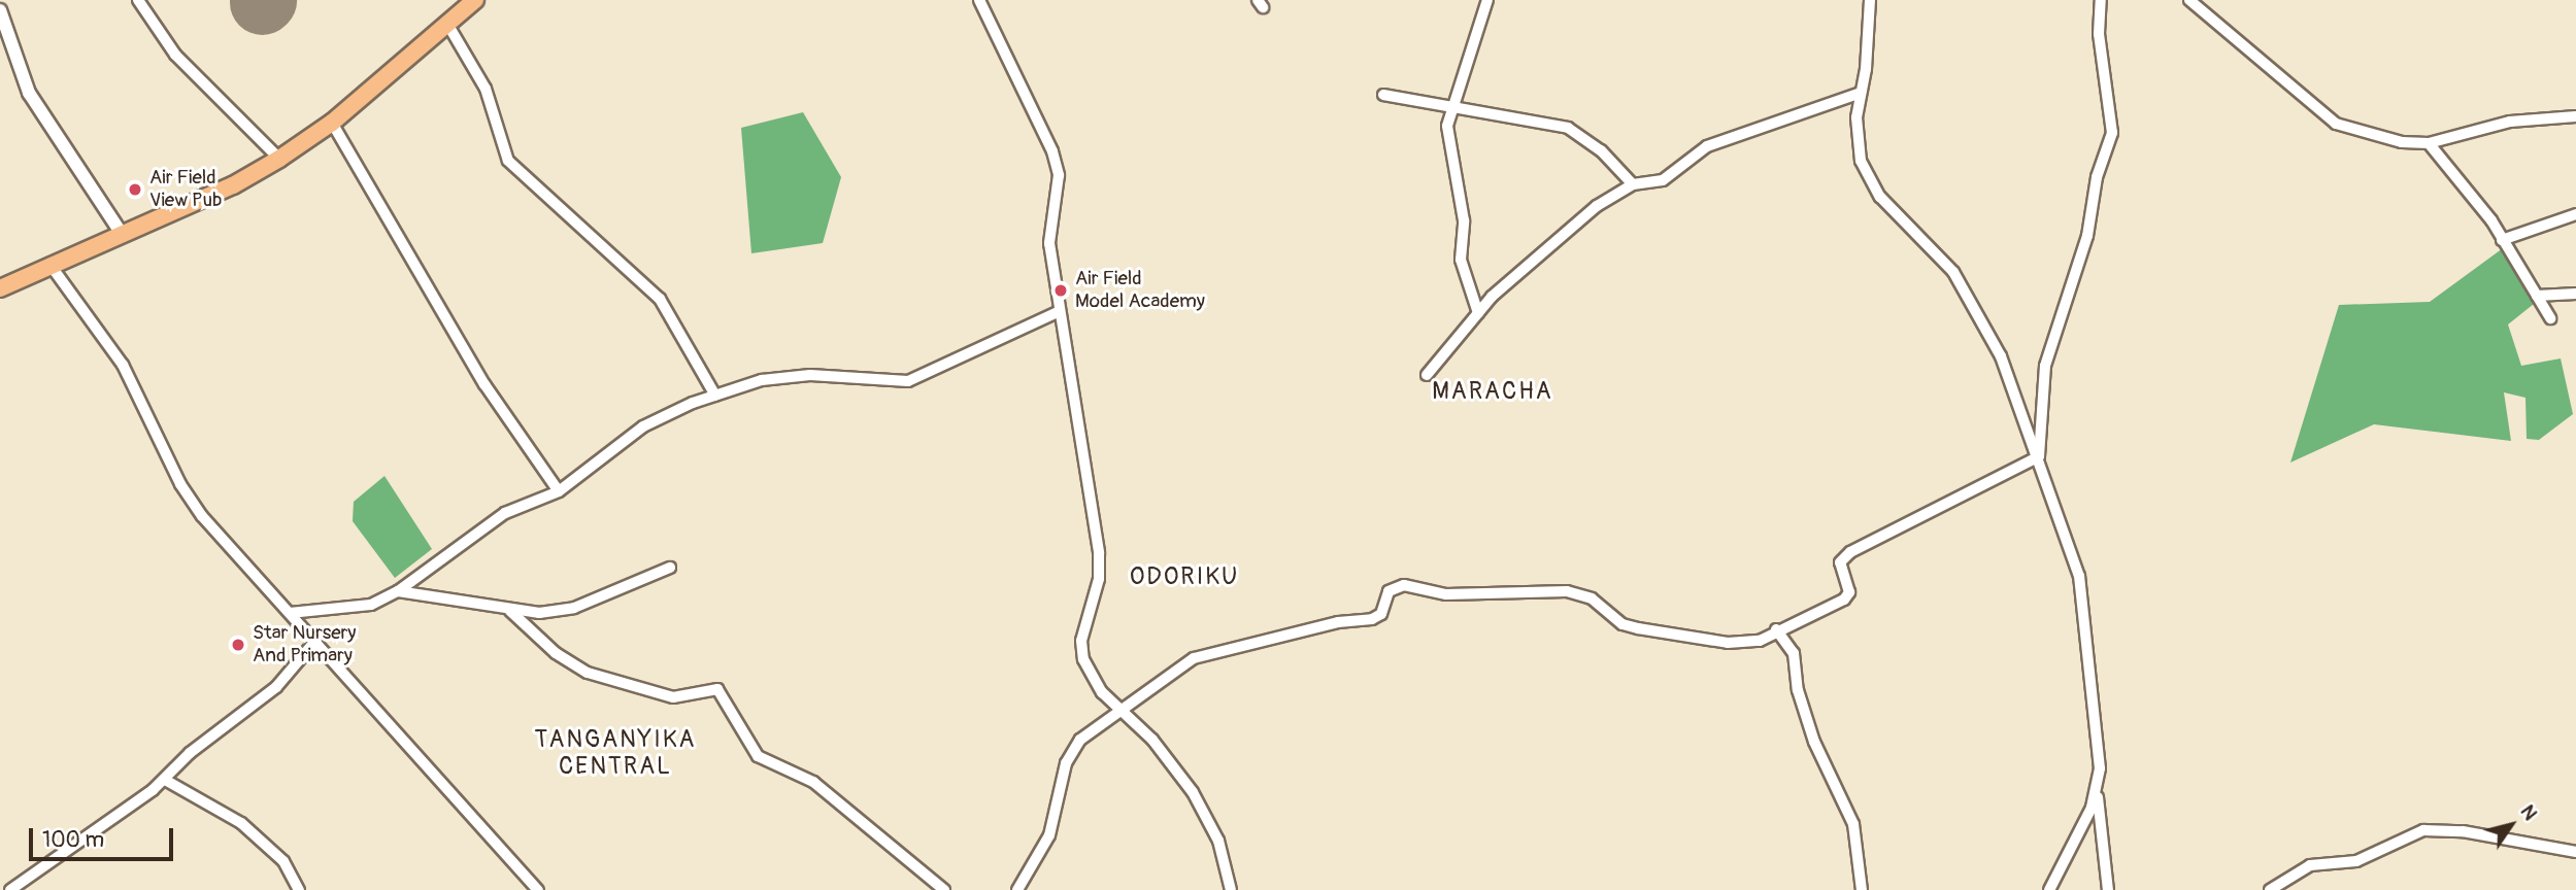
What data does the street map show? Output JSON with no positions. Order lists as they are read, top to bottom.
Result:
{
  "districts": ["MARACHA", "ODORIKU", "TANGANYIKA CENTRAL"],
  "places": ["Air Field View Pub", "Air Field Model Academy", "Star Nursery And Primary"],
  "scale_bar": "100 m",
  "north": "top right"
}
